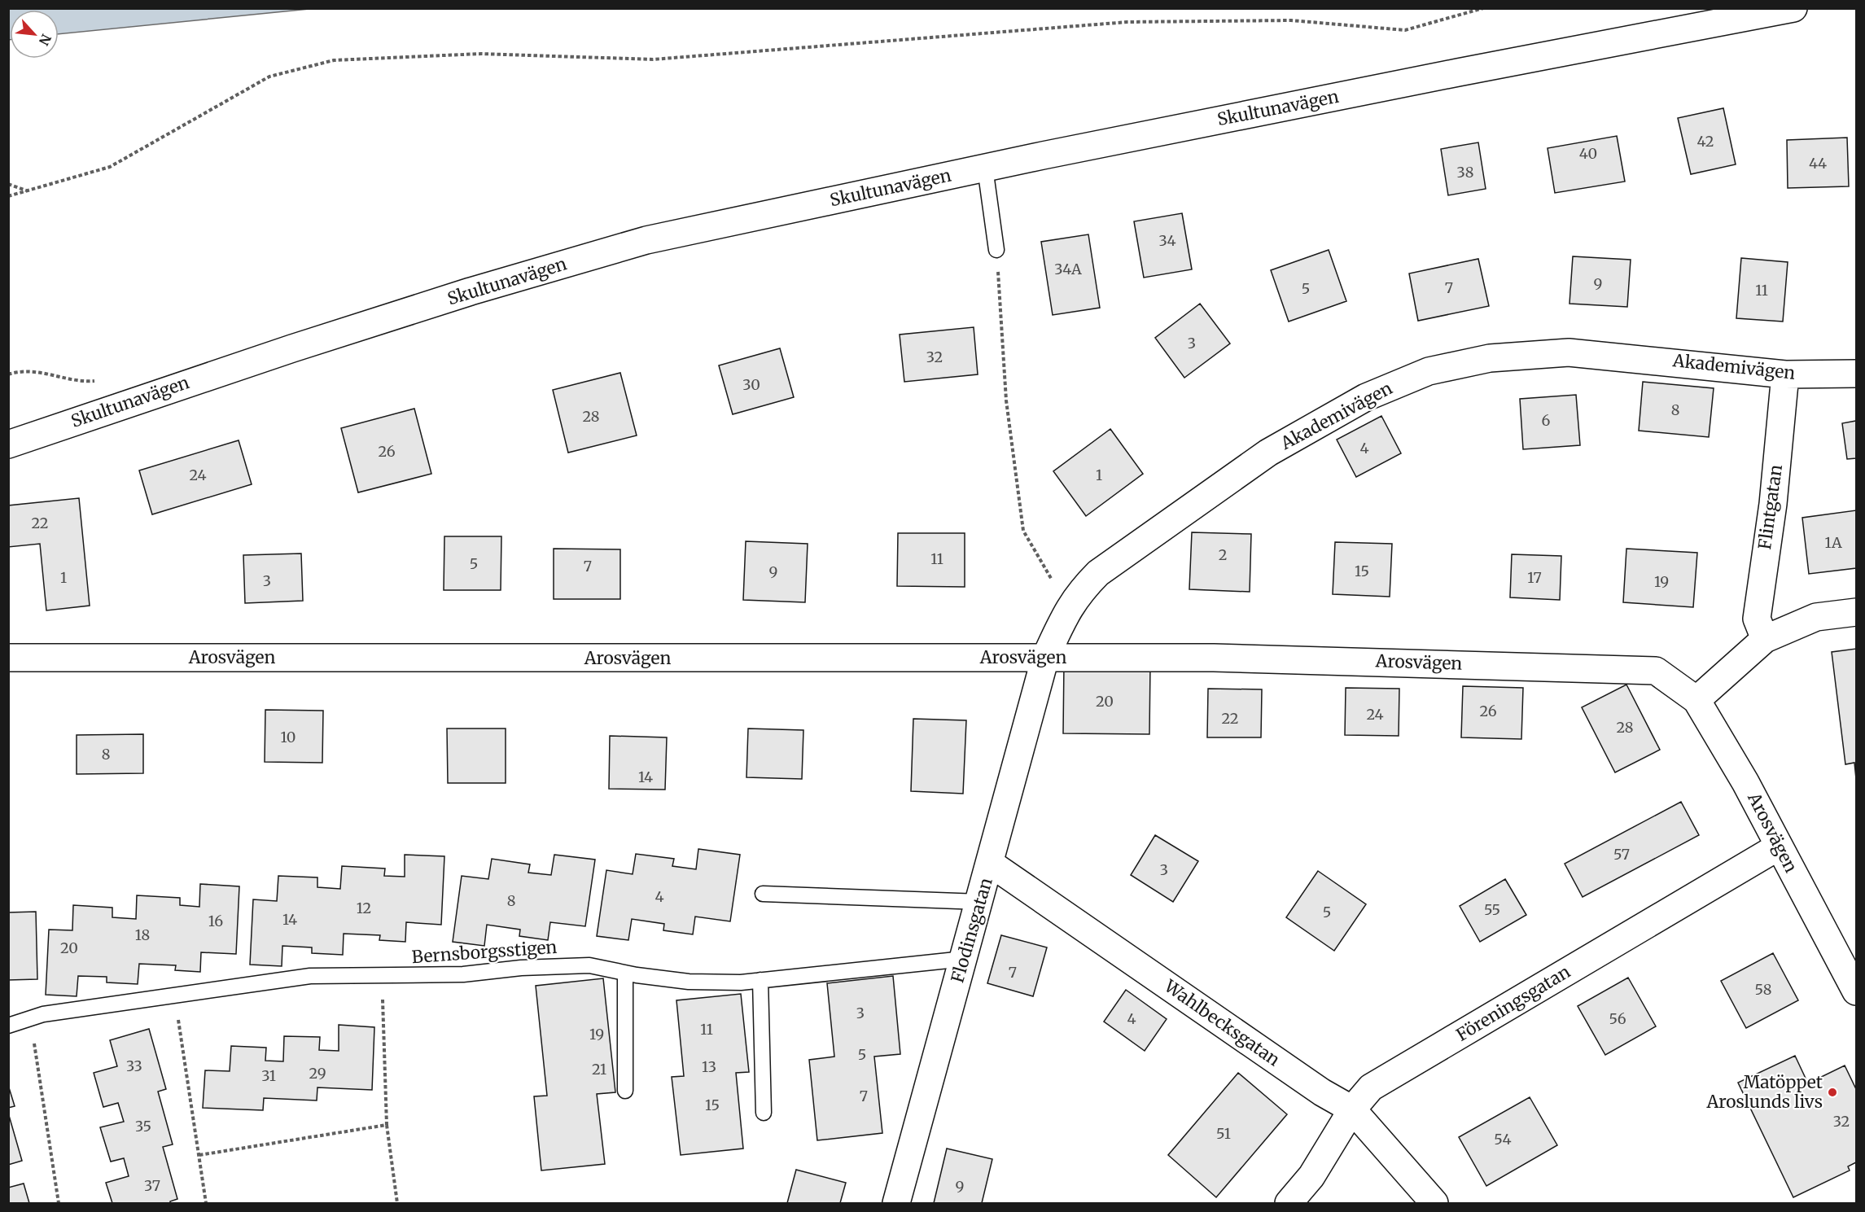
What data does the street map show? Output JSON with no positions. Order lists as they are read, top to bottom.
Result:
{
  "streets": {
    "street": [
      "Skultunavägen",
      "Akademivägen",
      "Flintgatan",
      "Arosvägen",
      "Flodinsgatan",
      "Föreningsgatan",
      "Wahlbecksgatan"
    ],
    "lane": ["Bernsborgsstigen"]
  },
  "crossings": [
    ["Akademivägen", "Flintgatan"],
    ["Akademivägen", "Arosvägen"],
    ["Akademivägen", "Flodinsgatan"],
    ["Arosvägen", "Flodinsgatan"],
    ["Arosvägen", "Föreningsgatan"],
    ["Flodinsgatan", "Bernsborgsstigen"],
    ["Flodinsgatan", "Wahlbecksgatan"],
    ["Föreningsgatan", "Wahlbecksgatan"]
  ],
  "places": ["Matöppet Aroslunds livs"],
  "house_numbers": [
    "42",
    "40",
    "44",
    "38",
    "34",
    "34A",
    "9",
    "7",
    "5",
    "11",
    "3",
    "32",
    "30",
    "8",
    "28",
    "6",
    "4",
    "26",
    "24",
    "1",
    "22",
    "1A",
    "2",
    "11",
    "5",
    "7",
    "15",
    "9",
    "1",
    "17",
    "3",
    "19",
    "20",
    "26",
    "24",
    "22",
    "28",
    "10",
    "8",
    "14",
    "57",
    "3",
    "4",
    "8",
    "12",
    "55",
    "5",
    "14",
    "16",
    "18",
    "20",
    "7",
    "58",
    "3",
    "4",
    "56",
    "11",
    "19",
    "5",
    "33",
    "13",
    "21",
    "29",
    "31",
    "7",
    "15",
    "32",
    "35",
    "51",
    "54",
    "37",
    "9"
  ],
  "north": "bottom right"
}
